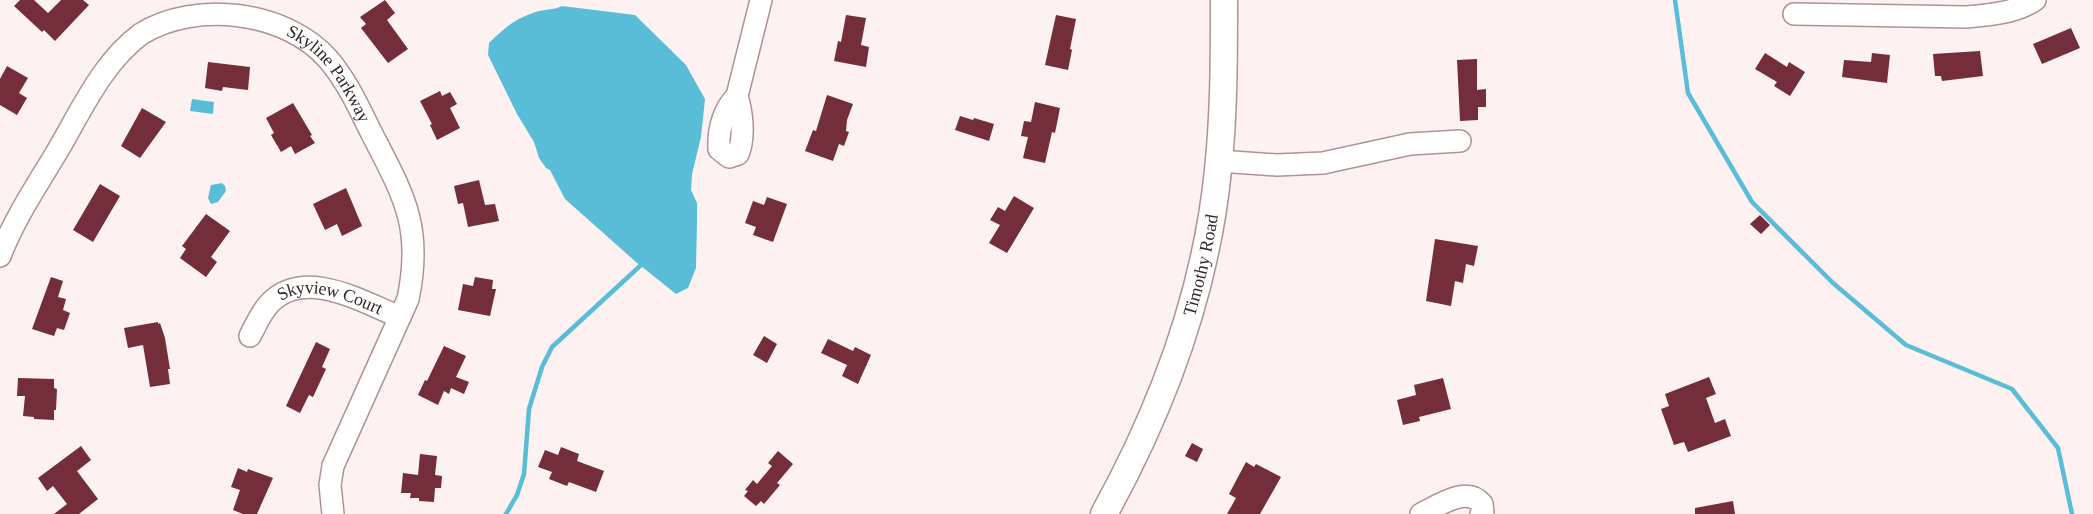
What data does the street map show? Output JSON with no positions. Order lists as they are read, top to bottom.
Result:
{
  "streets": {
    "main road": ["Timothy Road"],
    "street": ["Skyline Parkway", "Skyview Court"]
  },
  "crossings": [
    ["Skyline Parkway", "Skyview Court"]
  ]
}
